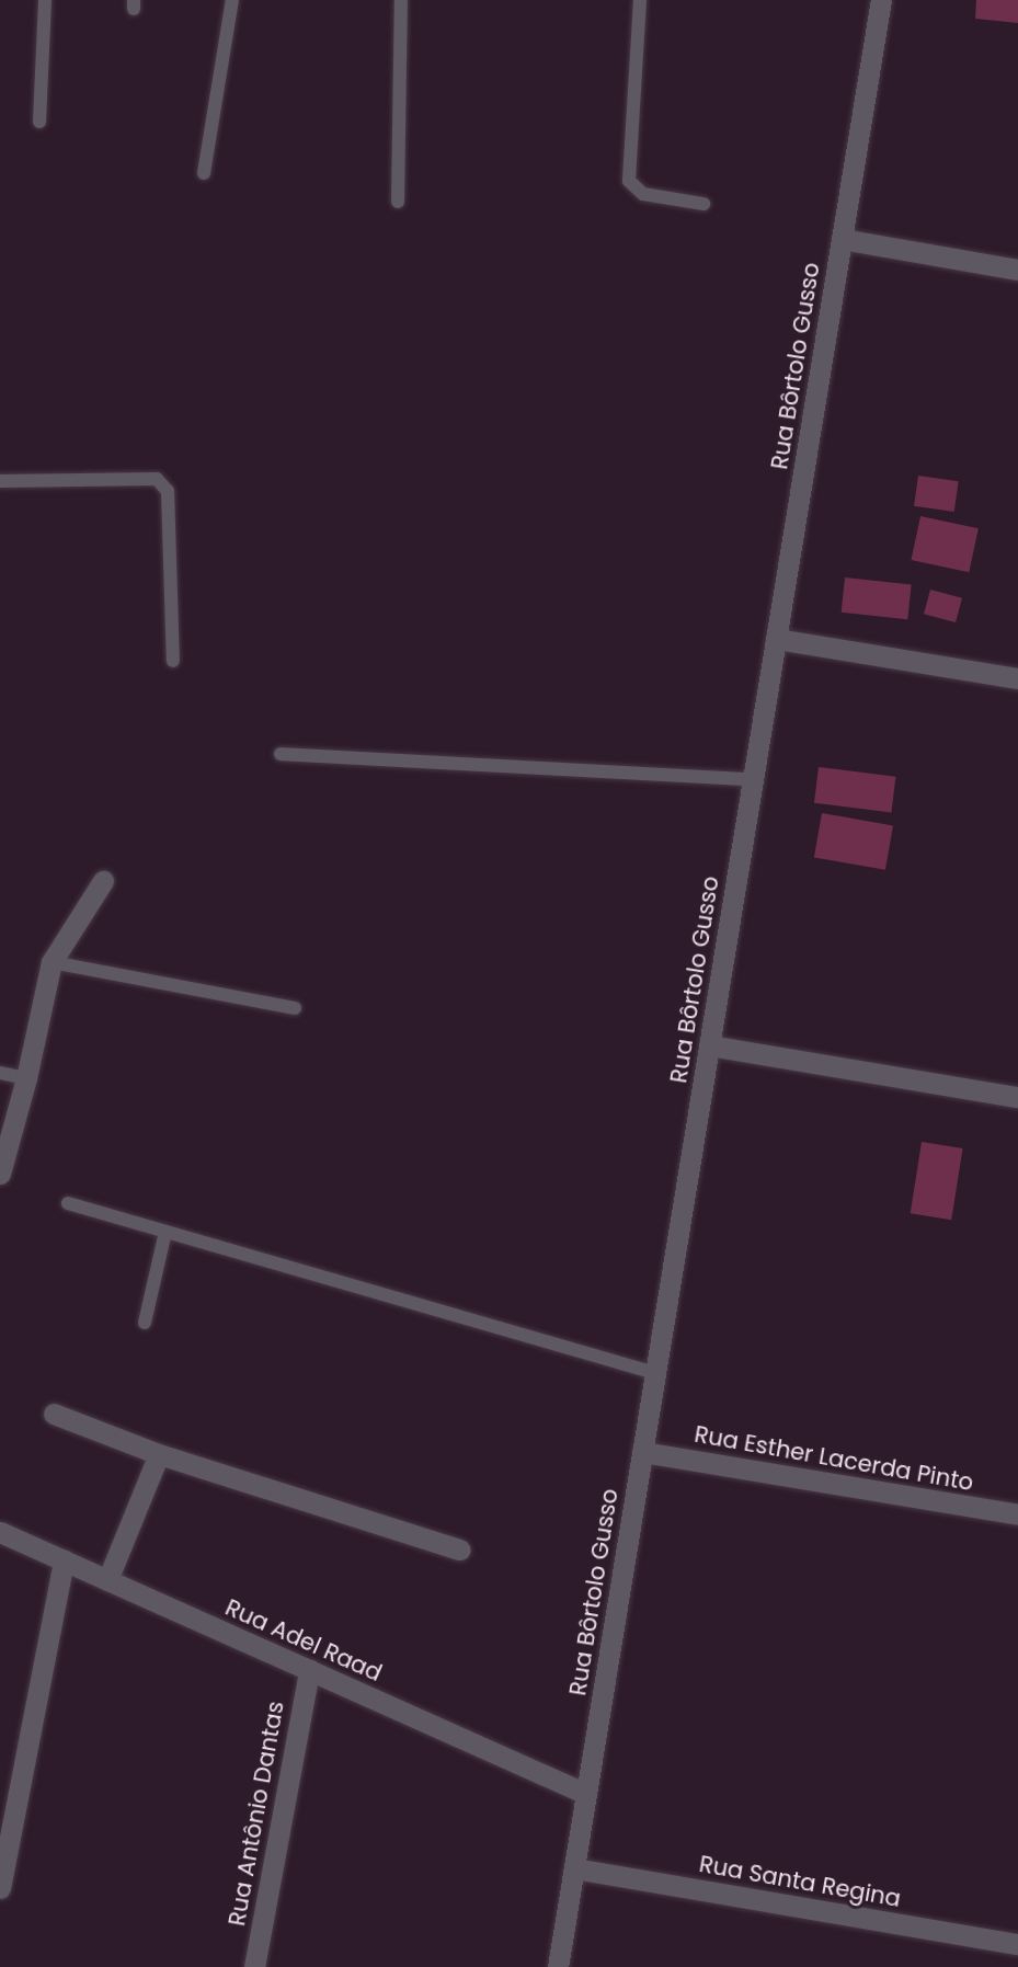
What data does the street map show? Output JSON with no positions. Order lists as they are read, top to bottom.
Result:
{
  "streets": {
    "street": [
      "Rua Bôrtolo Gusso",
      "Rua Esther Lacerda Pinto",
      "Rua Adel Raad",
      "Rua Antônio Dantas",
      "Rua Santa Regina"
    ]
  },
  "crossings": [
    ["Rua Bôrtolo Gusso", "Rua Esther Lacerda Pinto"],
    ["Rua Bôrtolo Gusso", "Rua Adel Raad"],
    ["Rua Bôrtolo Gusso", "Rua Santa Regina"],
    ["Rua Adel Raad", "Rua Antônio Dantas"]
  ]
}
